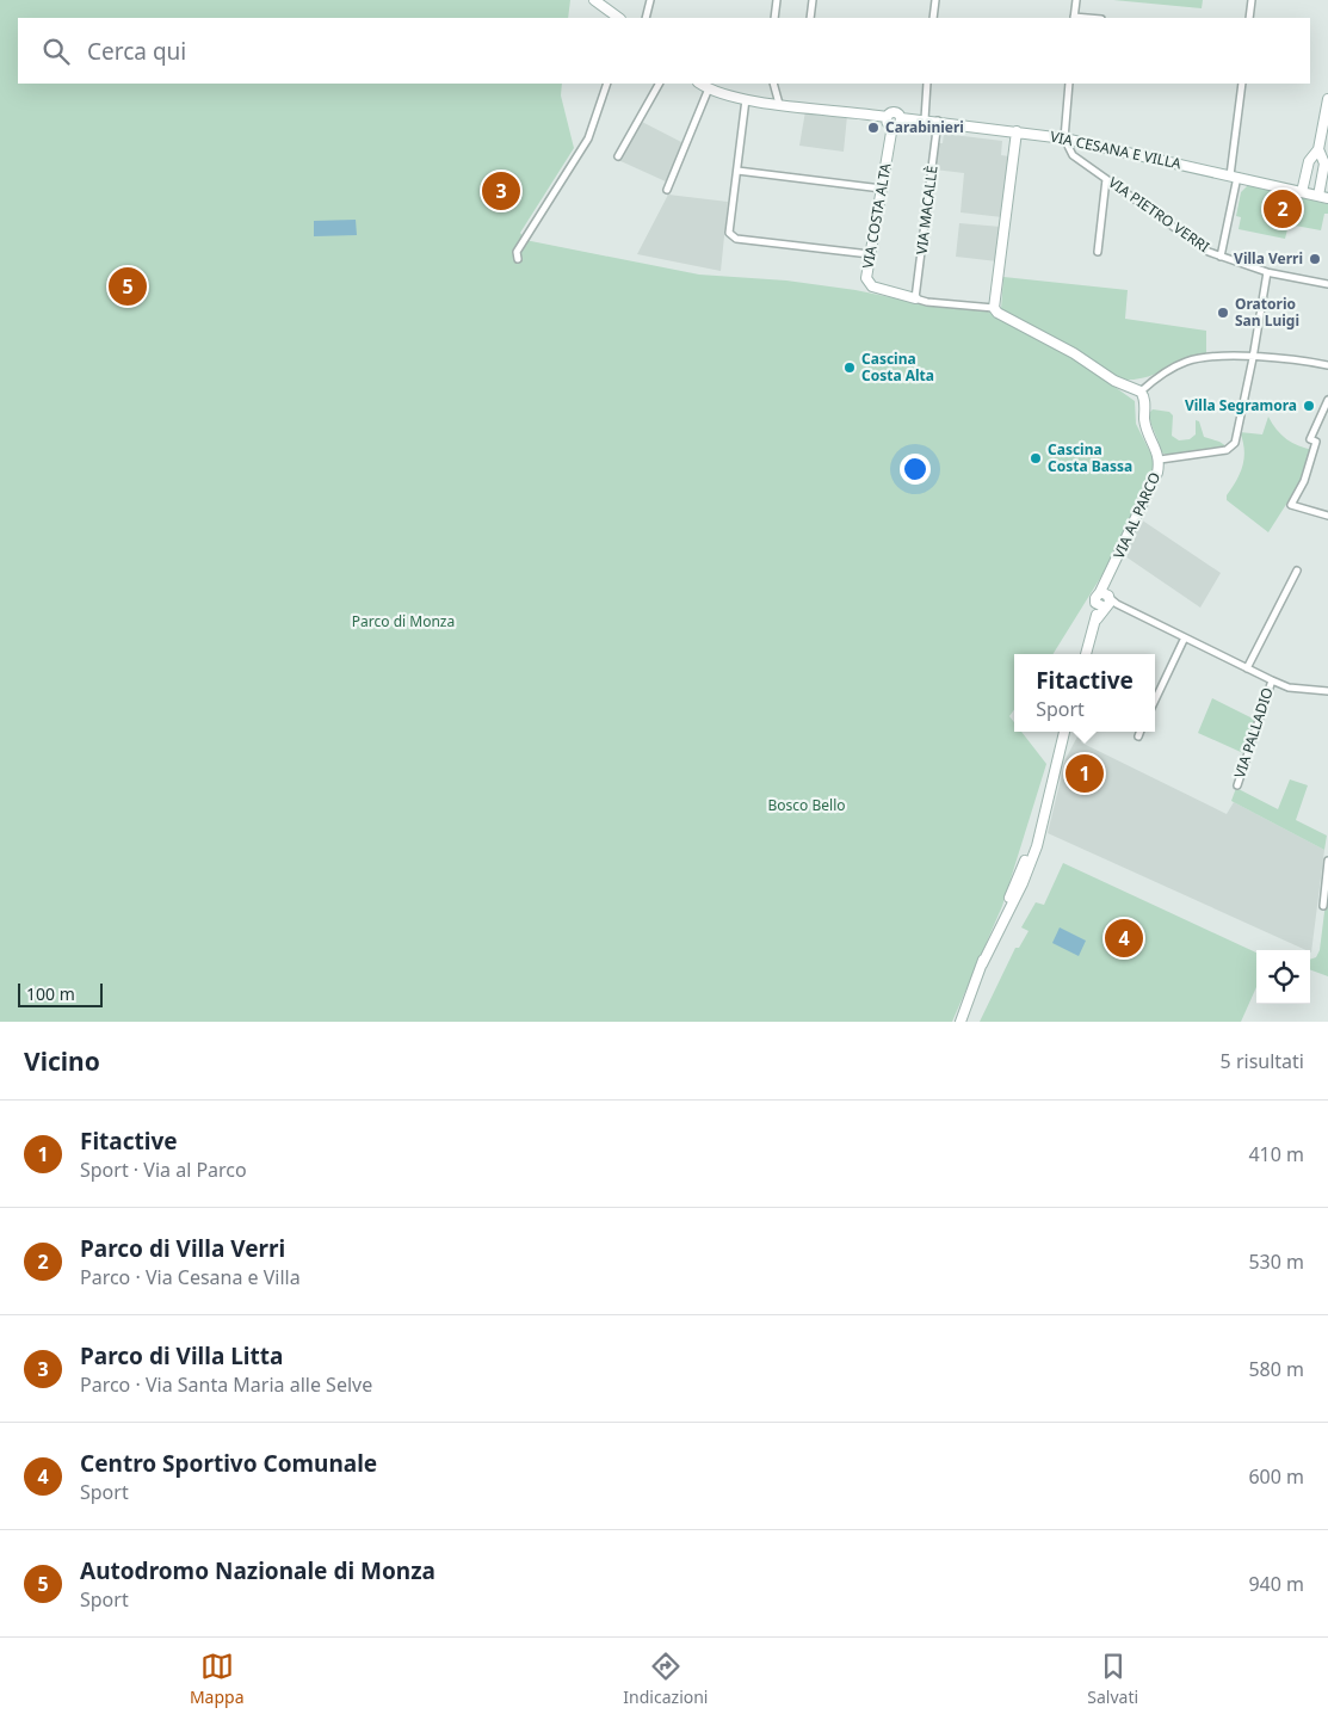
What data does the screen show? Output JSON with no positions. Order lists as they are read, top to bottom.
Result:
{
  "streets": {
    "street": [
      "VIA CESANA E VILLA",
      "VIA MACALLÈ",
      "VIA PIETRO VERRI",
      "VIA COSTA ALTA",
      "VIA AL PARCO",
      "VIA PALLADIO"
    ]
  },
  "crossings": [
    ["VIA CESANA E VILLA", "VIA MACALLÈ"],
    ["VIA CESANA E VILLA", "VIA PIETRO VERRI"],
    ["VIA CESANA E VILLA", "VIA COSTA ALTA"],
    ["VIA MACALLÈ", "VIA COSTA ALTA"]
  ],
  "parks": ["Parco di Monza", "Bosco Bello"],
  "places": [
    "Carabinieri",
    "Villa Verri",
    "Oratorio San Luigi",
    "Cascina Costa Alta",
    "Villa Segramora",
    "Cascina Costa Bassa"
  ],
  "scale_bar": "100 m",
  "page": {
    "search": "Cerca qui",
    "pins": [
      "3",
      "2",
      "5",
      "1",
      "4"
    ],
    "popup": ["Fitactive", "Sport"],
    "scale": "100 m",
    "heading": ["Vicino", "5 risultati"],
    "list": [
      {
        "mark": "1",
        "name": "Fitactive",
        "note": "Sport · Via al Parco",
        "value": "410 m"
      },
      {
        "mark": "2",
        "name": "Parco di Villa Verri",
        "note": "Parco · Via Cesana e Villa",
        "value": "530 m"
      },
      {
        "mark": "3",
        "name": "Parco di Villa Litta",
        "note": "Parco · Via Santa Maria alle Selve",
        "value": "580 m"
      },
      {
        "mark": "4",
        "name": "Centro Sportivo Comunale",
        "note": "Sport",
        "value": "600 m"
      },
      {
        "mark": "5",
        "name": "Autodromo Nazionale di Monza",
        "note": "Sport",
        "value": "940 m"
      }
    ],
    "nav": ["Mappa", "Indicazioni", "Salvati"]
  }
}
